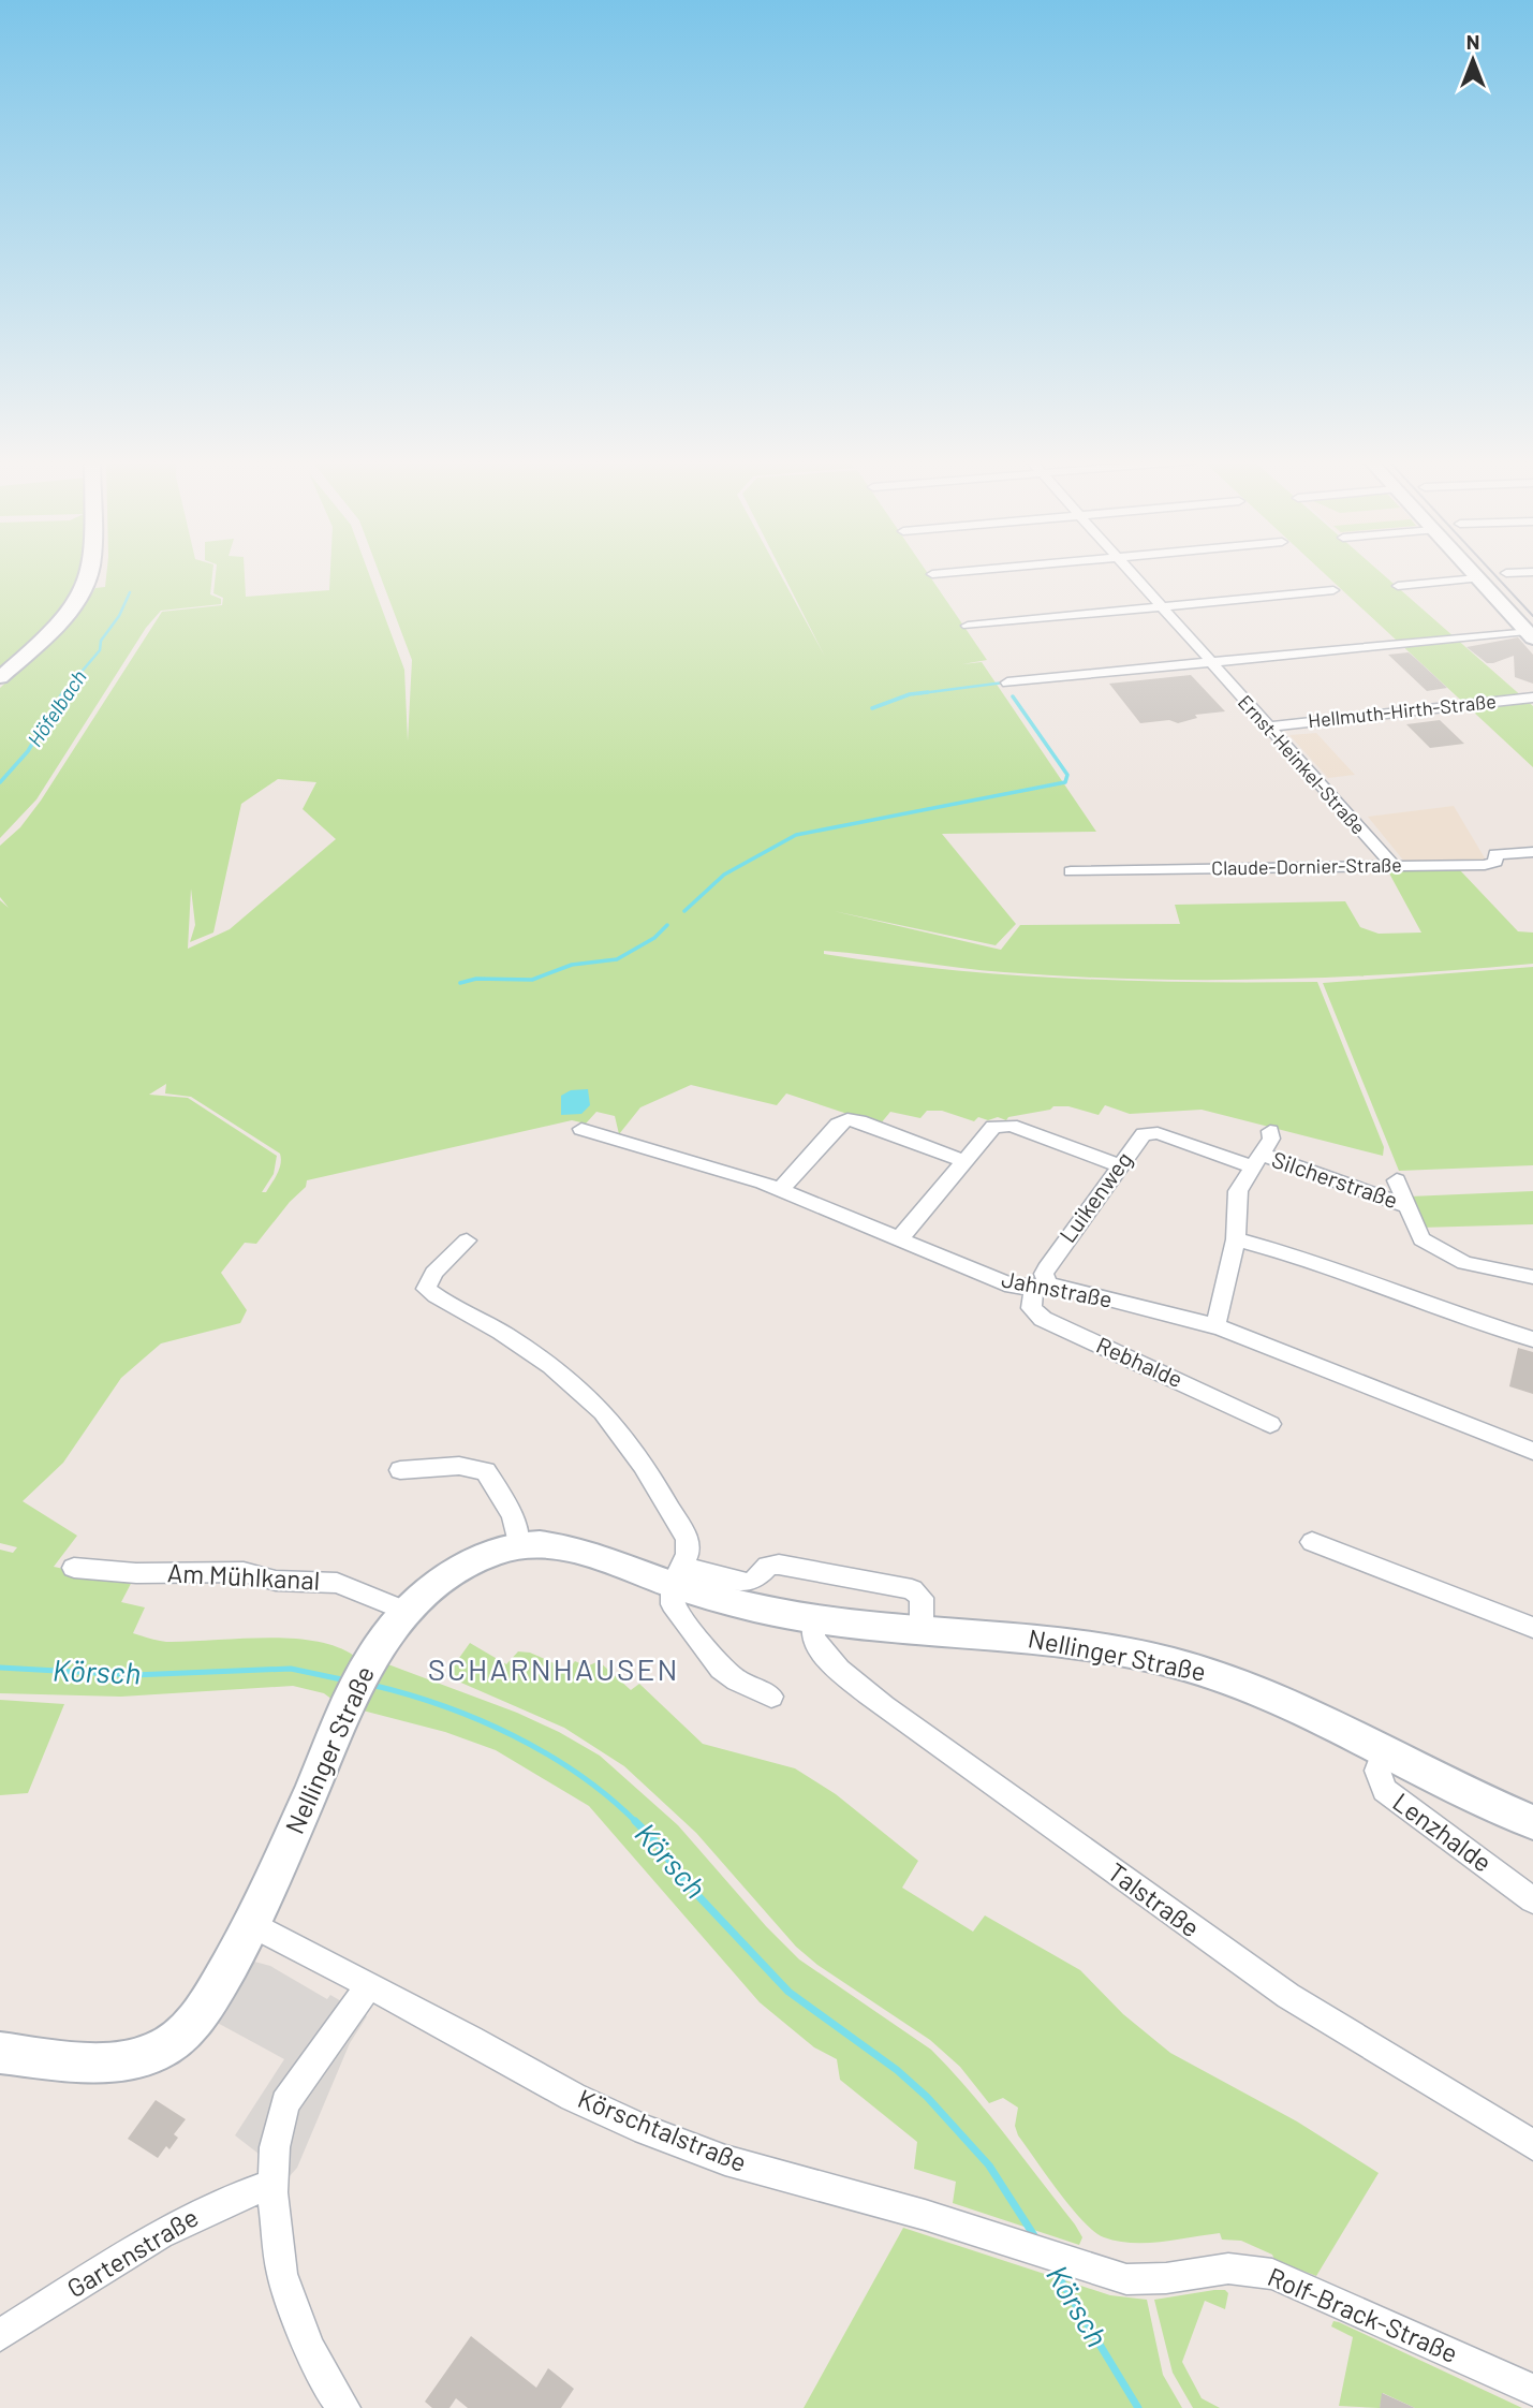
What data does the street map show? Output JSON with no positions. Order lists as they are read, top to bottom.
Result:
{
  "streets": {
    "main road": ["Nellinger Straße"],
    "street": [
      "Hellmuth-Hirth-Straße",
      "Ernst-Heinkel-Straße",
      "Claude-Dornier-Straße",
      "Silcherstraße",
      "Luikenweg",
      "Jahnstraße",
      "Rebhalde",
      "Am Mühlkanal",
      "Lenzhalde",
      "Talstraße",
      "Körschtalstraße",
      "Gartenstraße",
      "Rolf-Brack-Straße"
    ]
  },
  "crossings": [
    ["Hellmuth-Hirth-Straße", "Ernst-Heinkel-Straße"],
    ["Ernst-Heinkel-Straße", "Claude-Dornier-Straße"],
    ["Silcherstraße", "Luikenweg"],
    ["Silcherstraße", "Jahnstraße"],
    ["Luikenweg", "Jahnstraße"],
    ["Luikenweg", "Rebhalde"],
    ["Jahnstraße", "Rebhalde"],
    ["Am Mühlkanal", "Nellinger Straße"],
    ["Nellinger Straße", "Lenzhalde"],
    ["Nellinger Straße", "Talstraße"],
    ["Nellinger Straße", "Körschtalstraße"],
    ["Körschtalstraße", "Rolf-Brack-Straße"]
  ],
  "districts": ["SCHARNHAUSEN"],
  "water": ["Höfelbach", "Körsch"],
  "north": "top"
}
